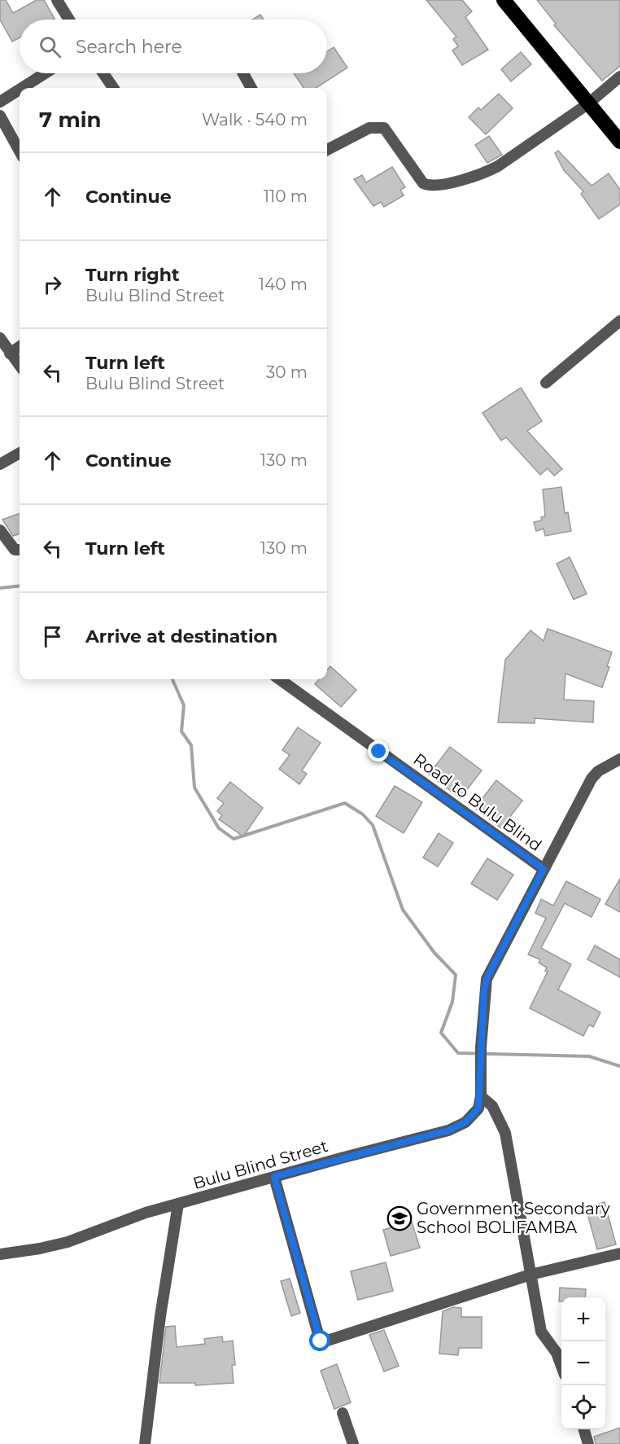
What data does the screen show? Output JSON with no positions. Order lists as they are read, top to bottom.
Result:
{
  "streets": {
    "street": ["Road to Bulu Blind", "Bulu Blind Street"]
  },
  "crossings": [
    ["Road to Bulu Blind", "Bulu Blind Street"]
  ],
  "places": {
    "school or university": ["Government Secondary School BOLIFAMBA"]
  },
  "page": {
    "search": "Search here",
    "heading": ["7 min", "Walk · 540 m"],
    "list": [
      ["Continue", "110 m"],
      ["Turn right", "Bulu Blind Street", "140 m"],
      ["Turn left", "Bulu Blind Street", "30 m"],
      ["Continue", "130 m"],
      ["Turn left", "130 m"],
      "Arrive at destination"
    ],
    "map_buttons": ["+", "−"]
  }
}
